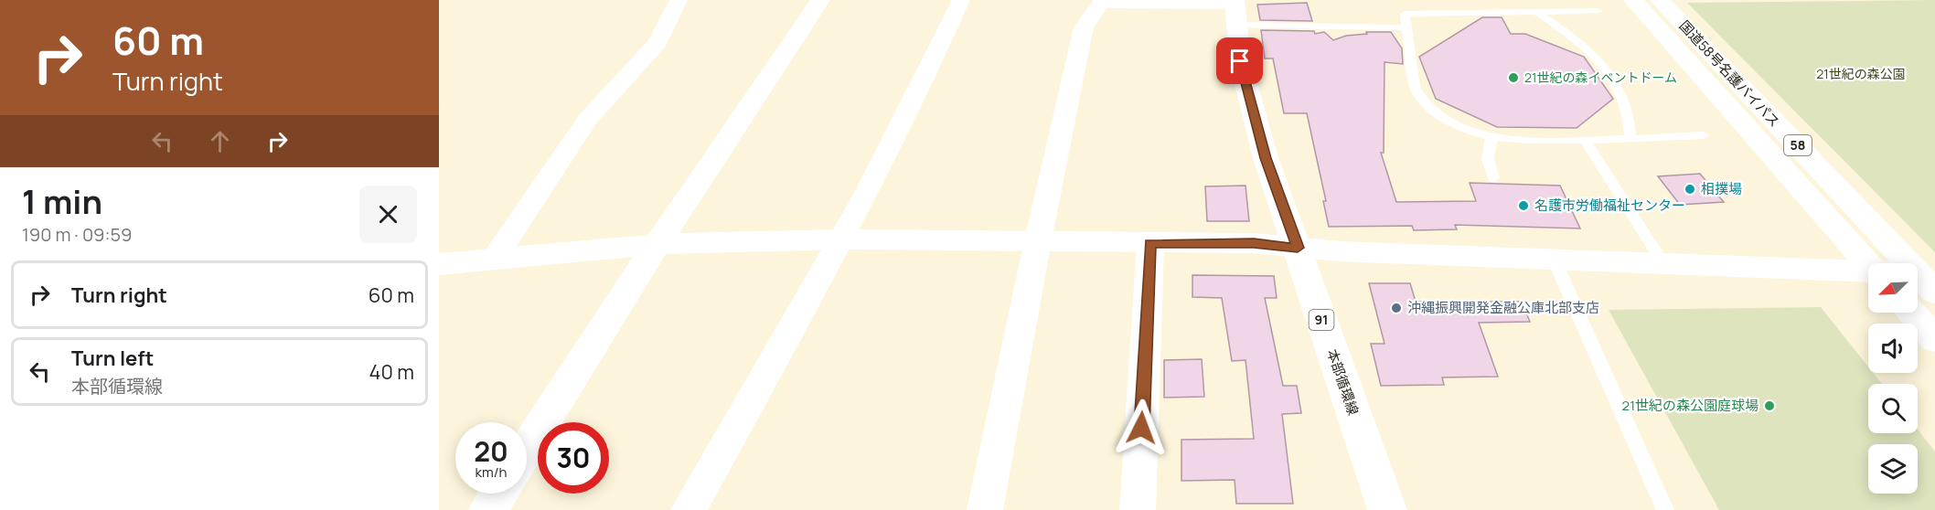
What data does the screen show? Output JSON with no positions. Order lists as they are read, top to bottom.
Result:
{
  "streets": {
    "main road": [
      "国道58号名護バイパス",
      "58",
      "91",
      "本部循環線"
    ]
  },
  "parks": ["21世紀の森公園"],
  "places": [
    "21世紀の森イベントドーム",
    "相撲場",
    "名護市労働福祉センター",
    "沖縄振興開発金融公庫北部支店",
    "21世紀の森公園庭球場"
  ],
  "north": "bottom left",
  "page": {
    "turn": ["60 m", "Turn right"],
    "heading": ["1 min", "190 m · 09:59"],
    "list": [
      {
        "name": "Turn right",
        "value": "60 m"
      },
      {
        "name": "Turn left",
        "note": "本部循環線",
        "value": "40 m"
      }
    ],
    "speed": "20 km/h",
    "limit": "30"
  }
}
